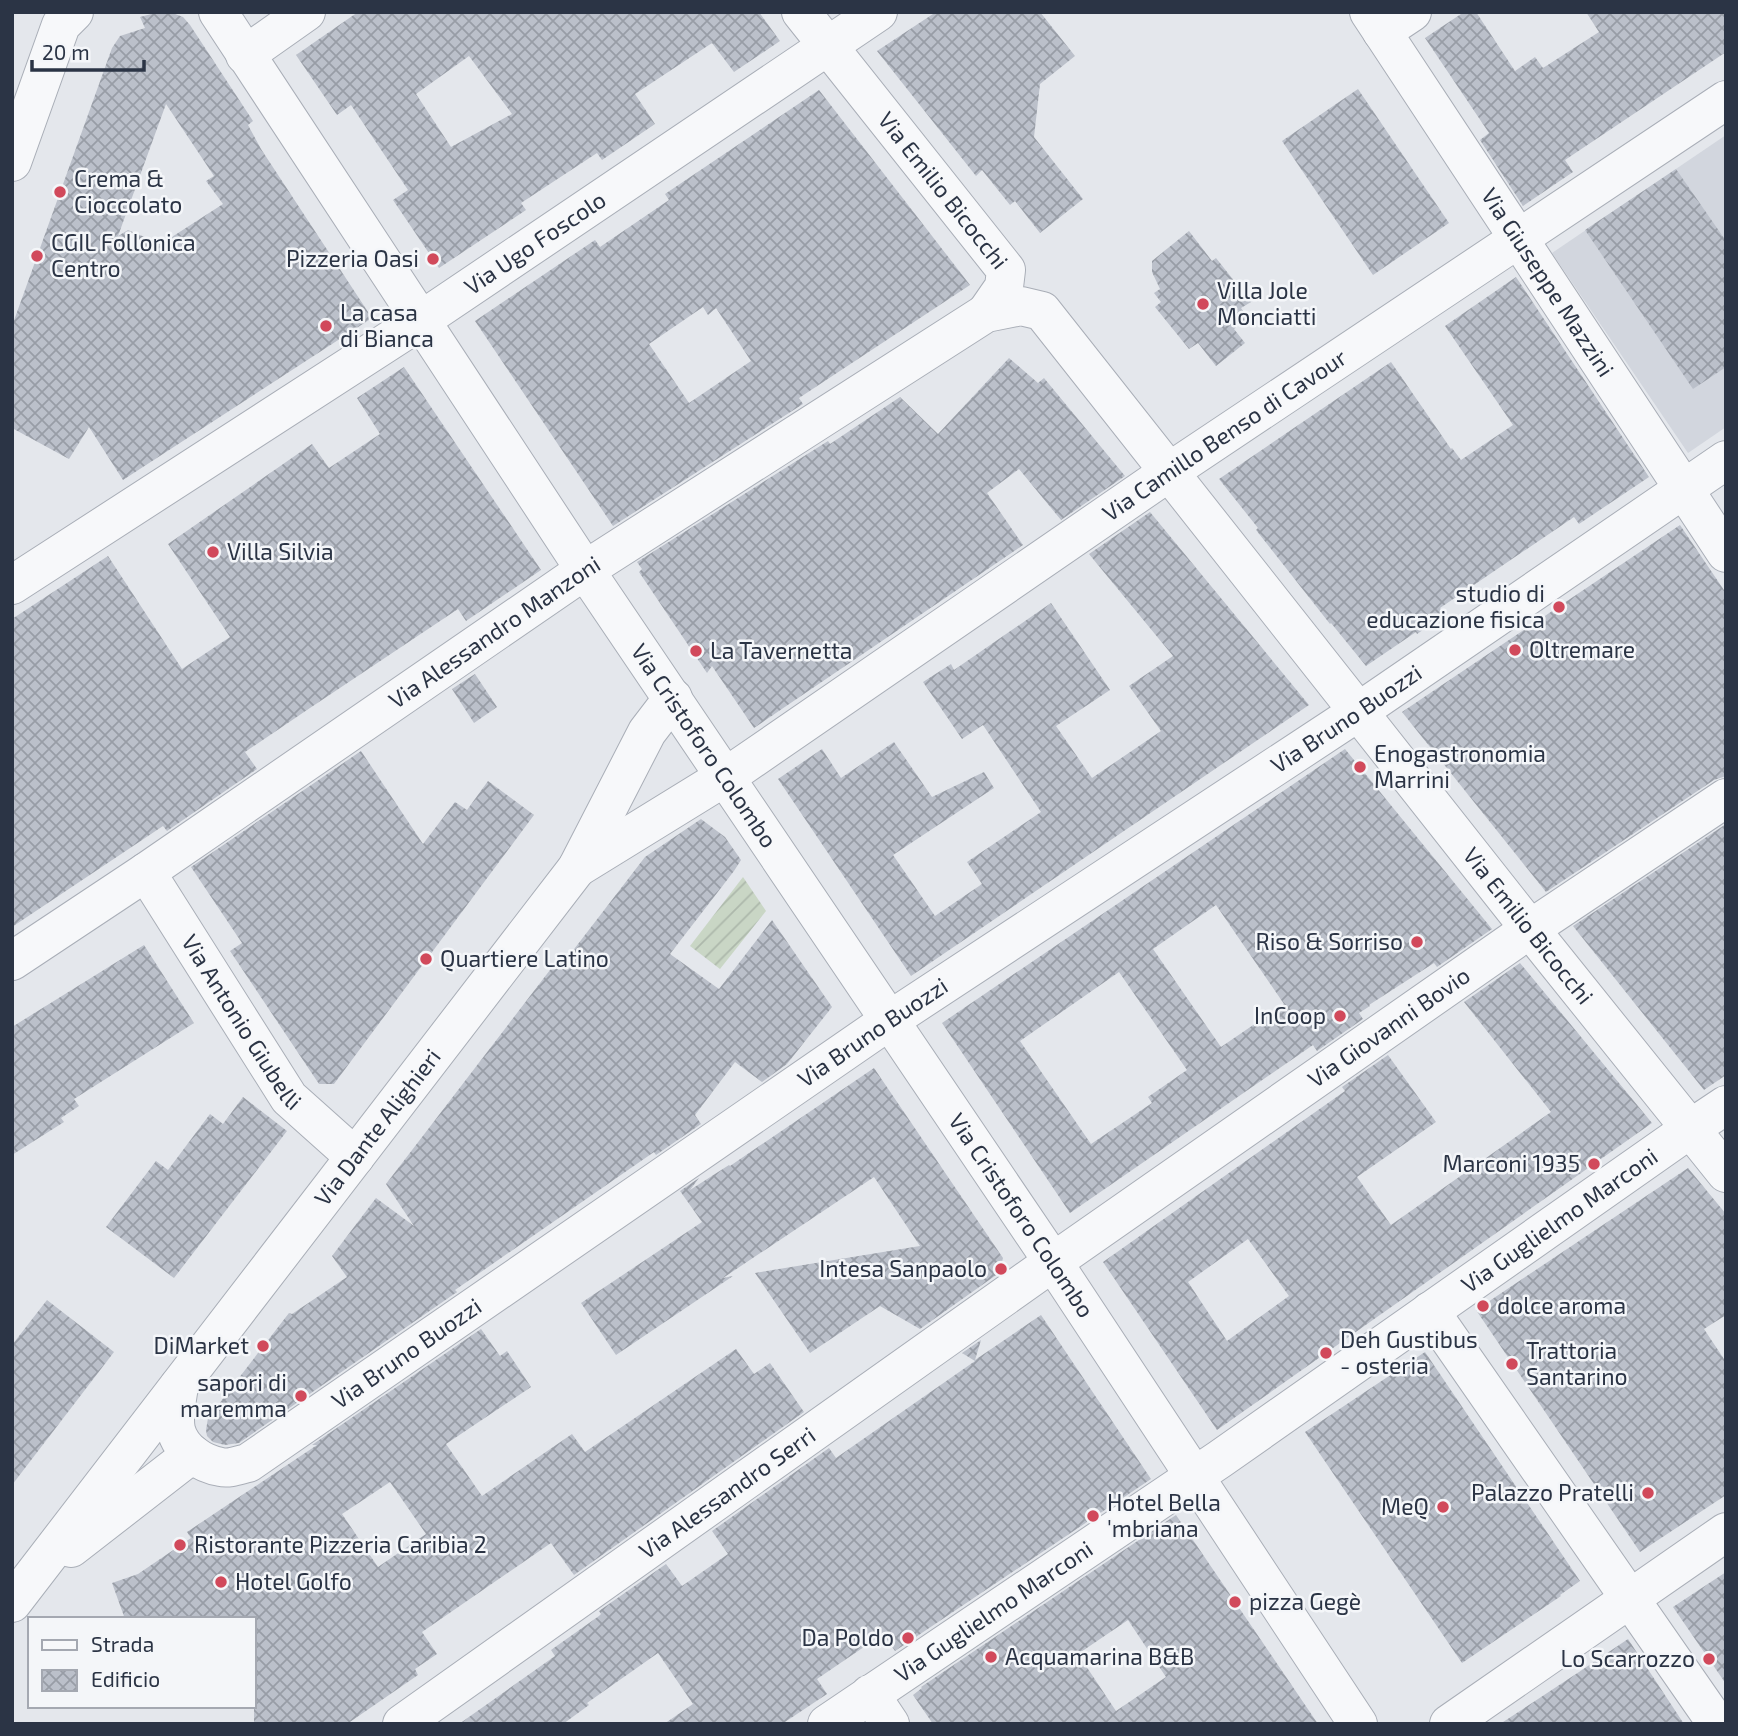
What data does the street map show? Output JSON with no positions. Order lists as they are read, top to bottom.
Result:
{
  "streets": {
    "street": [
      "Via Emilio Bicocchi",
      "Via Ugo Foscolo",
      "Via Giuseppe Mazzini",
      "Via Camillo Benso di Cavour",
      "Via Alessandro Manzoni",
      "Via Bruno Buozzi",
      "Via Cristoforo Colombo",
      "Via Antonio Giubelli",
      "Via Giovanni Bovio",
      "Via Dante Alighieri",
      "Via Guglielmo Marconi",
      "Via Alessandro Serri"
    ]
  },
  "crossings": [
    ["Via Emilio Bicocchi", "Via Ugo Foscolo"],
    ["Via Emilio Bicocchi", "Via Camillo Benso di Cavour"],
    ["Via Emilio Bicocchi", "Via Alessandro Manzoni"],
    ["Via Emilio Bicocchi", "Via Bruno Buozzi"],
    ["Via Emilio Bicocchi", "Via Giovanni Bovio"],
    ["Via Emilio Bicocchi", "Via Guglielmo Marconi"],
    ["Via Ugo Foscolo", "Via Cristoforo Colombo"],
    ["Via Giuseppe Mazzini", "Via Camillo Benso di Cavour"],
    ["Via Giuseppe Mazzini", "Via Bruno Buozzi"],
    ["Via Camillo Benso di Cavour", "Via Cristoforo Colombo"],
    ["Via Camillo Benso di Cavour", "Via Dante Alighieri"],
    ["Via Alessandro Manzoni", "Via Cristoforo Colombo"],
    ["Via Alessandro Manzoni", "Via Antonio Giubelli"],
    ["Via Bruno Buozzi", "Via Cristoforo Colombo"],
    ["Via Cristoforo Colombo", "Via Giovanni Bovio"],
    ["Via Cristoforo Colombo", "Via Dante Alighieri"],
    ["Via Cristoforo Colombo", "Via Guglielmo Marconi"],
    ["Via Cristoforo Colombo", "Via Alessandro Serri"],
    ["Via Antonio Giubelli", "Via Dante Alighieri"],
    ["Via Giovanni Bovio", "Via Alessandro Serri"]
  ],
  "places": [
    "Crema & Cioccolato",
    "CGIL Follonica Centro",
    "Pizzeria Oasi",
    "Villa Jole Monciatti",
    "La casa di Bianca",
    "Villa Silvia",
    "studio di educazione fisica",
    "Oltremare",
    "La Tavernetta",
    "Enogastronomia Marrini",
    "Riso & Sorriso",
    "Quartiere Latino",
    "InCoop",
    "Marconi 1935",
    "Intesa Sanpaolo",
    "dolce aroma",
    "DiMarket",
    "Deh Gustibus - osteria",
    "Trattoria Santarino",
    "sapori di maremma",
    "Palazzo Pratelli",
    "MeQ",
    "Hotel Bella 'mbriana",
    "Ristorante Pizzeria Caribia 2",
    "Hotel Golfo",
    "pizza Gegè",
    "Da Poldo",
    "Acquamarina B&B",
    "Lo Scarrozzo"
  ],
  "legend": ["Strada", "Edificio"],
  "scale_bar": "20 m"
}
